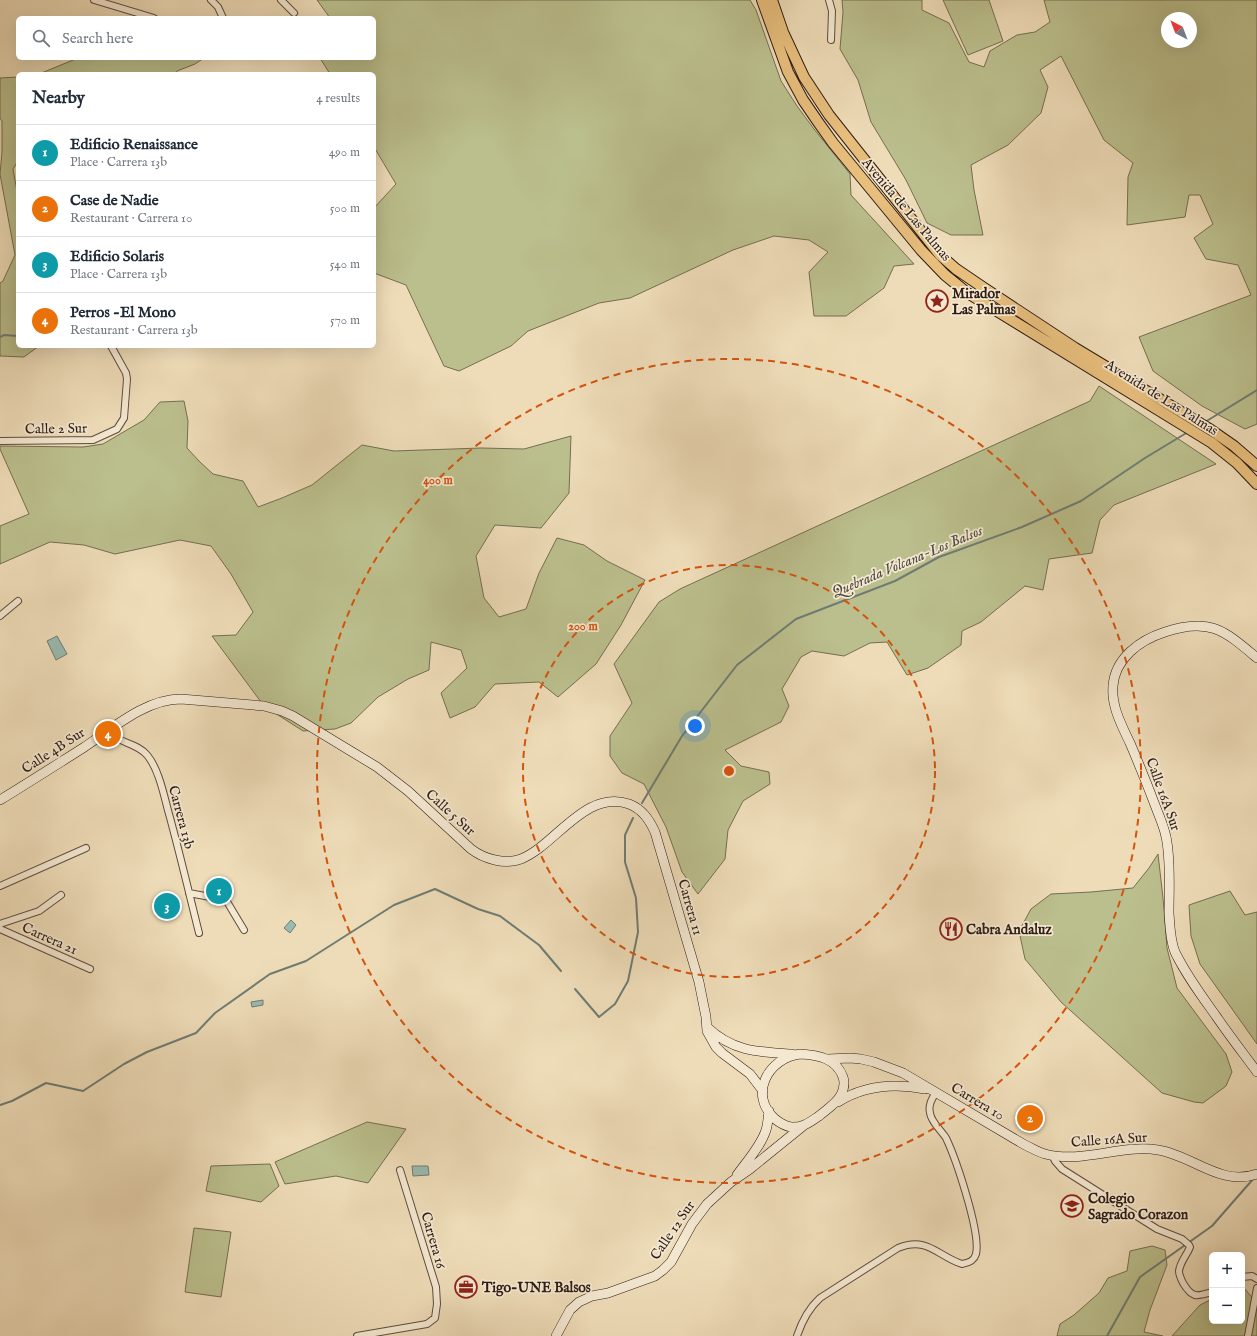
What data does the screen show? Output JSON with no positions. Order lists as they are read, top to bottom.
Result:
{
  "streets": {
    "main road": [
      "Avenida de Las Palmas",
      "Calle 4B Sur",
      "Calle 16A Sur",
      "Calle 5 Sur",
      "Carrera 11",
      "Carrera 10",
      "Calle 12 Sur"
    ],
    "street": [
      "Calle 2 Sur",
      "Carrera 13b",
      "Carrera 21",
      "Carrera 16"
    ]
  },
  "crossings": [
    ["Calle 4B Sur", "Calle 5 Sur"],
    ["Calle 4B Sur", "Carrera 13b"],
    ["Calle 16A Sur", "Carrera 10"],
    ["Calle 5 Sur", "Carrera 11"],
    ["Carrera 11", "Carrera 10"],
    ["Carrera 11", "Calle 12 Sur"],
    ["Carrera 10", "Calle 12 Sur"]
  ],
  "water": ["Quebrada Volcana-Los Balsos"],
  "places": {
    "place": ["Mirador Las Palmas"],
    "restaurant": ["Cabra Andaluz"],
    "school or university": ["Colegio Sagrado Corazon"],
    "office": ["Tigo-UNE Balsos"]
  },
  "north": "top left",
  "page": {
    "search": "Search here",
    "heading": ["Nearby", "4 results"],
    "list": [
      {
        "mark": "1",
        "name": "Edificio Renaissance",
        "note": "Place · Carrera 13b",
        "value": "490 m"
      },
      {
        "mark": "2",
        "name": "Case de Nadie",
        "note": "Restaurant · Carrera 10",
        "value": "500 m"
      },
      {
        "mark": "3",
        "name": "Edificio Solaris",
        "note": "Place · Carrera 13b",
        "value": "540 m"
      },
      {
        "mark": "4",
        "name": "Perros -El Mono",
        "note": "Restaurant · Carrera 13b",
        "value": "570 m"
      }
    ],
    "pins": [
      "4",
      "1",
      "3",
      "2"
    ],
    "map_buttons": ["+", "−"]
  },
  "rings": ["400 m", "200 m"]
}
